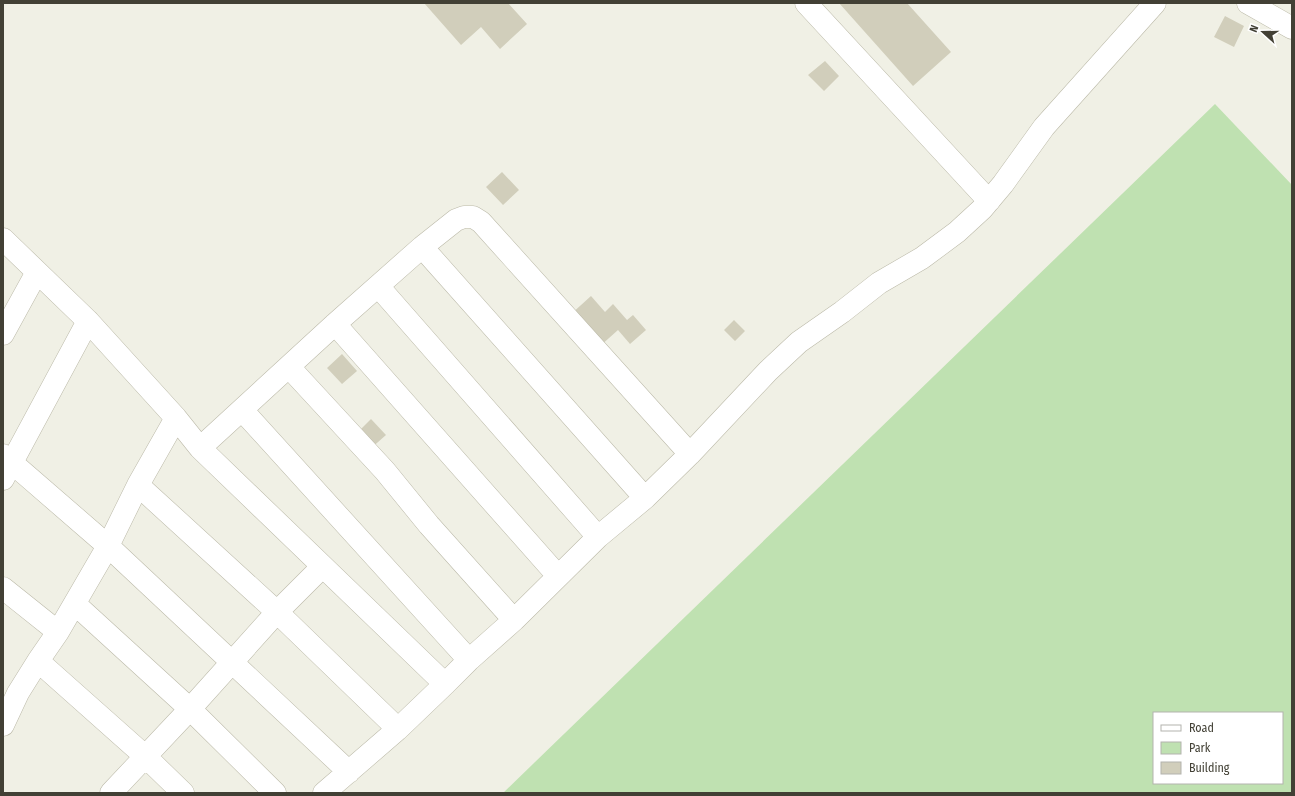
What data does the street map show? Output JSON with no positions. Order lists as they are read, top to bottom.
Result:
{
  "legend": ["Road", "Park", "Building"],
  "north": "left"
}
